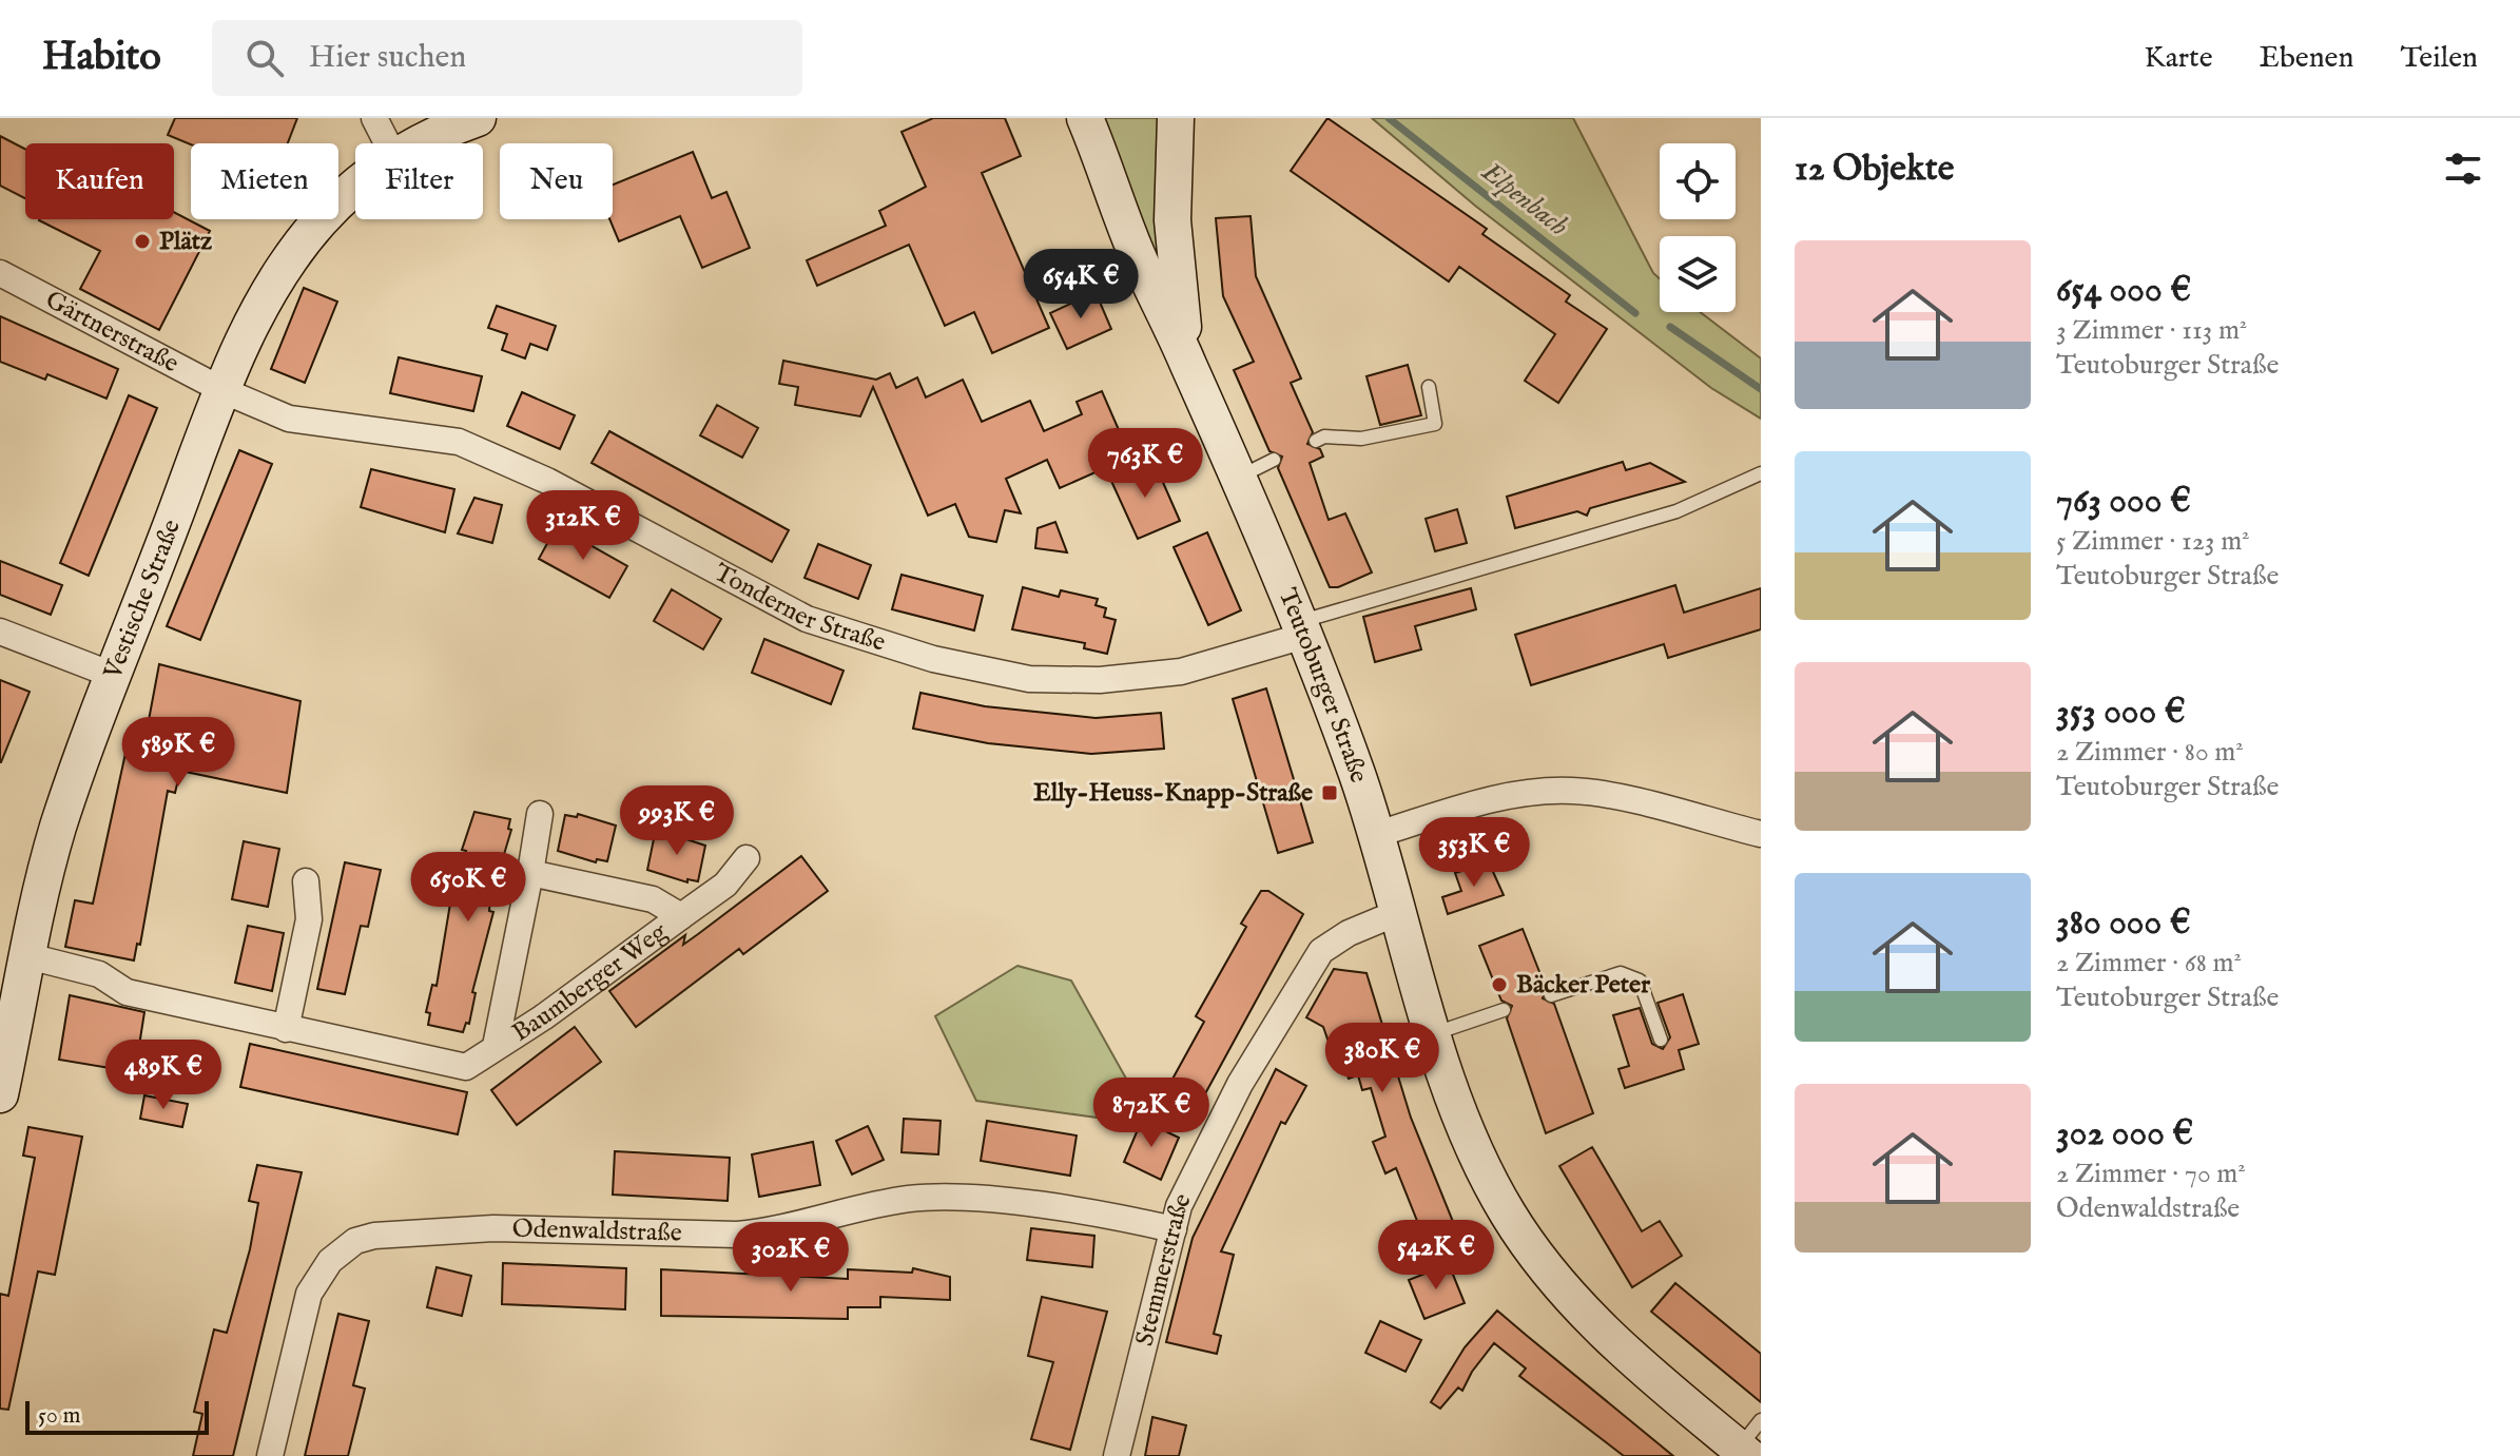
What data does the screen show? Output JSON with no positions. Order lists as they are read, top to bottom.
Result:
{
  "streets": {
    "main road": ["Vestische Straße", "Teutoburger Straße"],
    "street": [
      "Gärtnerstraße",
      "Tonderner Straße",
      "Baumberger Weg",
      "Odenwaldstraße",
      "Stemmerstraße"
    ]
  },
  "crossings": [
    ["Gärtnerstraße", "Vestische Straße"],
    ["Gärtnerstraße", "Tonderner Straße"],
    ["Vestische Straße", "Tonderner Straße"],
    ["Vestische Straße", "Baumberger Weg"],
    ["Tonderner Straße", "Teutoburger Straße"],
    ["Teutoburger Straße", "Stemmerstraße"],
    ["Odenwaldstraße", "Stemmerstraße"]
  ],
  "water": ["Elpenbach"],
  "places": {
    "other": ["Plätz", "Bäcker Peter"],
    "transit": ["Elly-Heuss-Knapp-Straße"]
  },
  "scale_bar": "50 m",
  "page": {
    "header": "Habito",
    "search": "Hier suchen",
    "nav": ["Karte", "Ebenen", "Teilen"],
    "heading": "12 Objekte",
    "chip": [
      "Kaufen",
      "Mieten",
      "Filter",
      "Neu"
    ],
    "list": [
      {
        "name": "654 000 €",
        "note": "3 Zimmer · 113 m² · Teutoburger Straße"
      },
      {
        "name": "763 000 €",
        "note": "5 Zimmer · 123 m² · Teutoburger Straße"
      },
      {
        "name": "353 000 €",
        "note": "2 Zimmer · 80 m² · Teutoburger Straße"
      },
      {
        "name": "380 000 €",
        "note": "2 Zimmer · 68 m² · Teutoburger Straße"
      },
      {
        "name": "302 000 €",
        "note": "2 Zimmer · 70 m² · Odenwaldstraße"
      }
    ],
    "price": [
      "654K €",
      "763K €",
      "312K €",
      "589K €",
      "993K €",
      "353K €",
      "650K €",
      "380K €",
      "489K €",
      "872K €",
      "542K €",
      "302K €"
    ],
    "scale": "50 m"
  }
}
